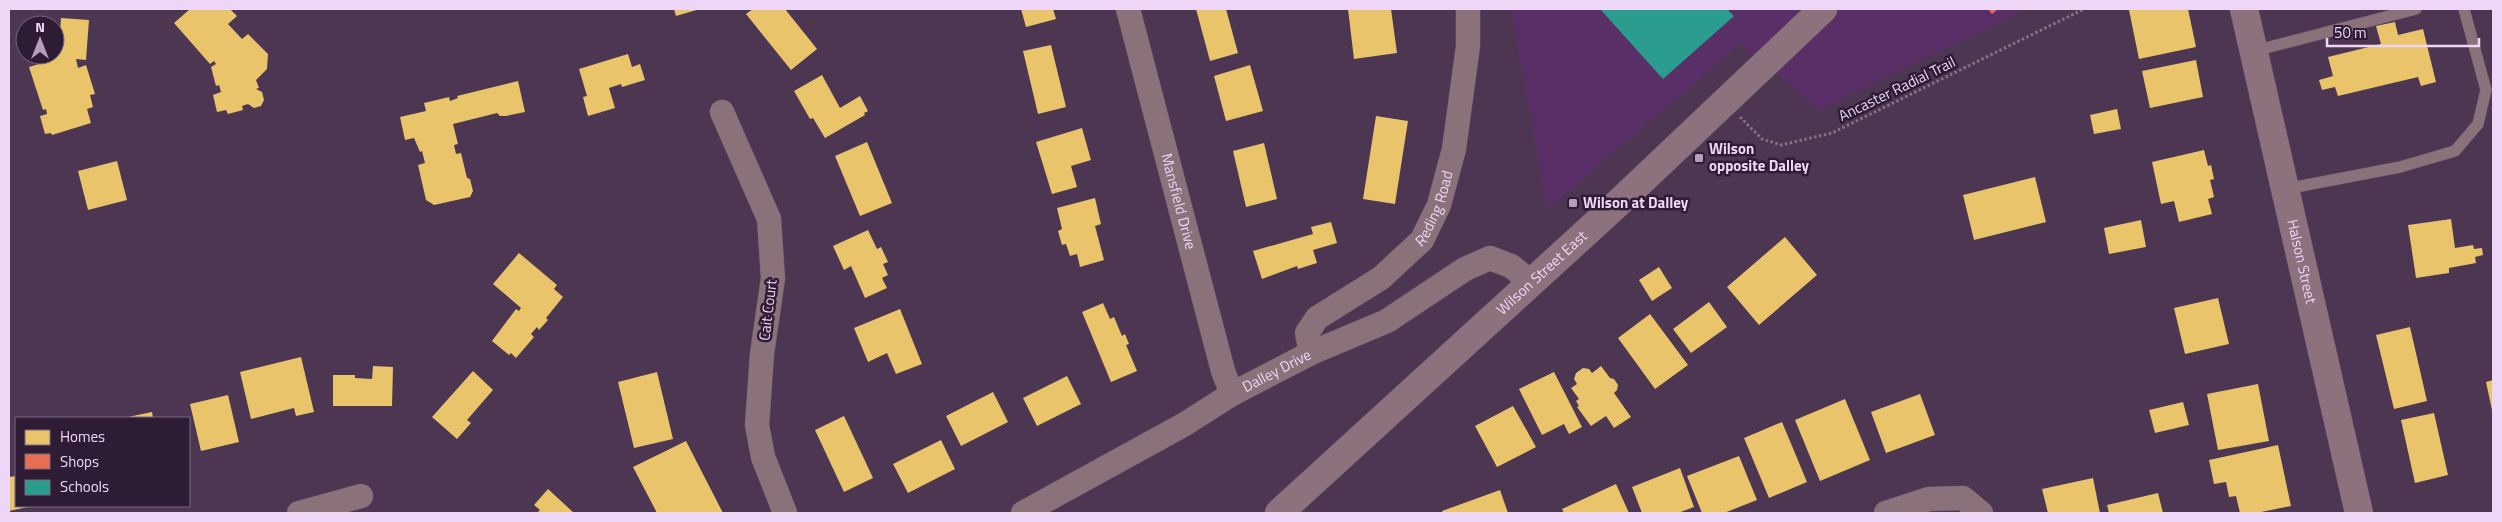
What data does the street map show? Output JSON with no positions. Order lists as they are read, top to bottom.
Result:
{
  "streets": {
    "main road": ["Halson Street", "Wilson Street East"],
    "street": [
      "Mansfield Drive",
      "Reding Road",
      "Cait Court",
      "Dalley Drive"
    ],
    "path": ["Ancaster Radial Trail"]
  },
  "crossings": [
    ["Ancaster Radial Trail", "Wilson Street East"],
    ["Mansfield Drive", "Dalley Drive"],
    ["Reding Road", "Dalley Drive"],
    ["Wilson Street East", "Dalley Drive"]
  ],
  "places": {
    "transit": ["Wilson opposite Dalley", "Wilson at Dalley"]
  },
  "legend": ["Homes", "Shops", "Schools"],
  "scale_bar": "50 m",
  "north": "top"
}
